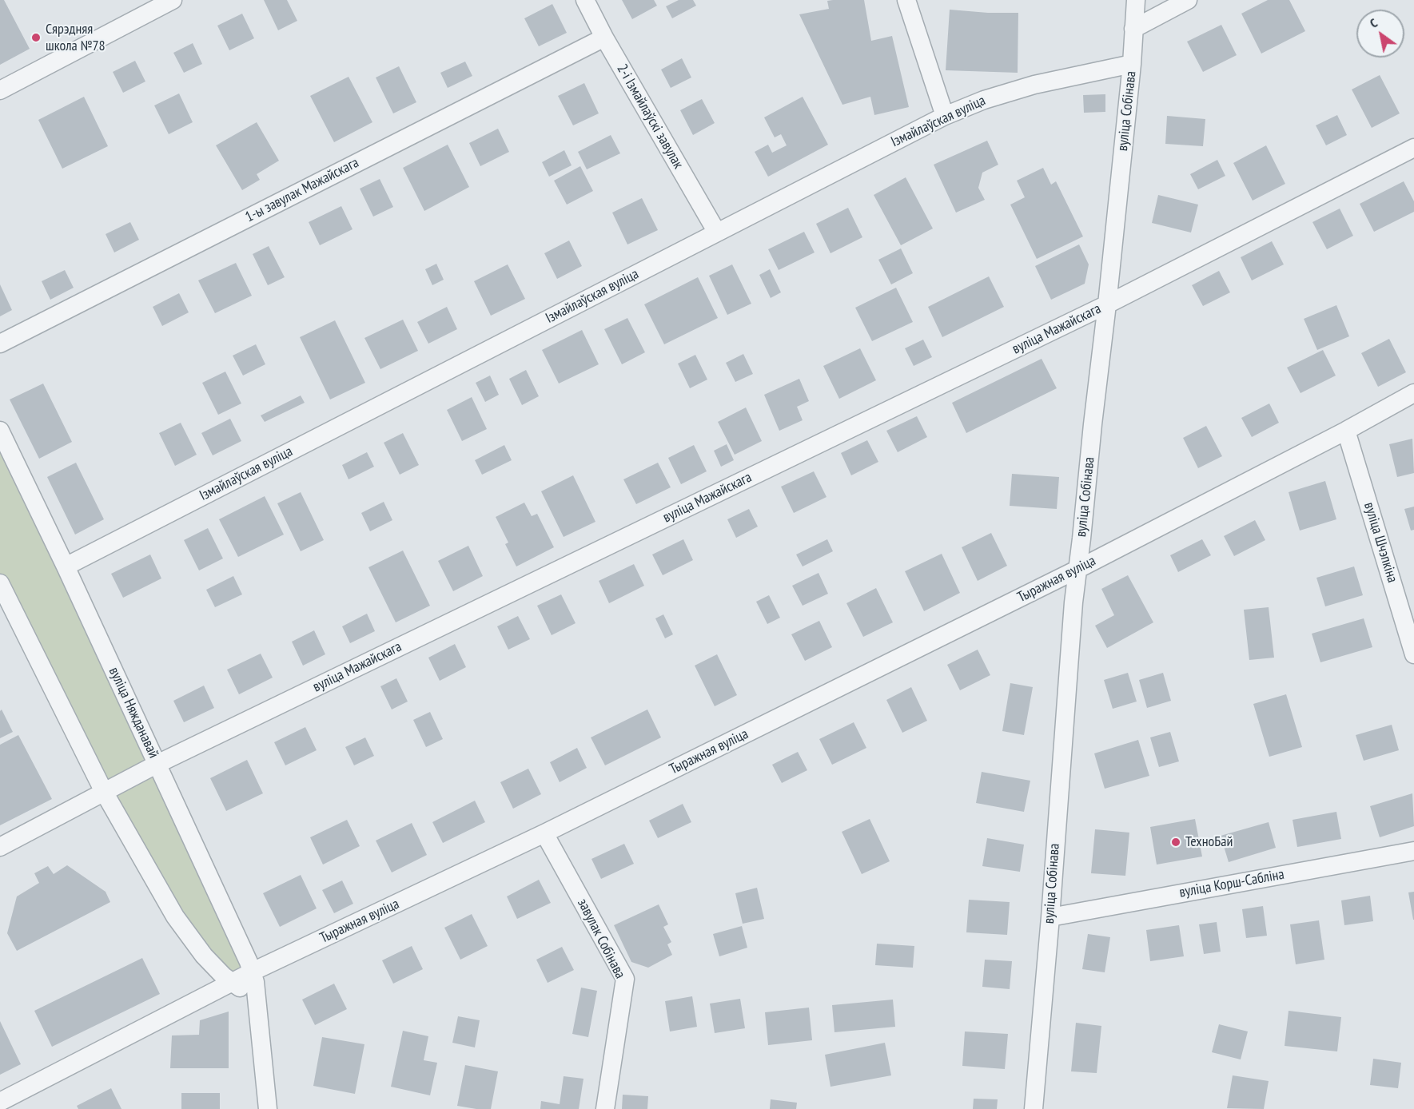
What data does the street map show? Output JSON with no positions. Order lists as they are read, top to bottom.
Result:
{
  "streets": {
    "street": [
      "вуліца Собінава",
      "2-і Ізмайлаўскі завулак",
      "Ізмайлаўская вуліца",
      "1-ы завулак Мажайскага",
      "вуліца Мажайскага",
      "вуліца Шчэпкіна",
      "Тыражная вуліца",
      "вуліца Няжданавай",
      "вуліца Корш-Сабліна",
      "завулак Собінава"
    ]
  },
  "crossings": [
    ["вуліца Собінава", "Ізмайлаўская вуліца"],
    ["вуліца Собінава", "вуліца Мажайскага"],
    ["вуліца Собінава", "Тыражная вуліца"],
    ["вуліца Собінава", "вуліца Корш-Сабліна"],
    ["2-і Ізмайлаўскі завулак", "Ізмайлаўская вуліца"],
    ["2-і Ізмайлаўскі завулак", "1-ы завулак Мажайскага"],
    ["Ізмайлаўская вуліца", "вуліца Няжданавай"],
    ["вуліца Мажайскага", "вуліца Няжданавай"],
    ["вуліца Шчэпкіна", "Тыражная вуліца"],
    ["Тыражная вуліца", "вуліца Няжданавай"],
    ["Тыражная вуліца", "завулак Собінава"]
  ],
  "places": ["Сярэдняя школа №78", "ТехноБай"],
  "north": "top left"
}
